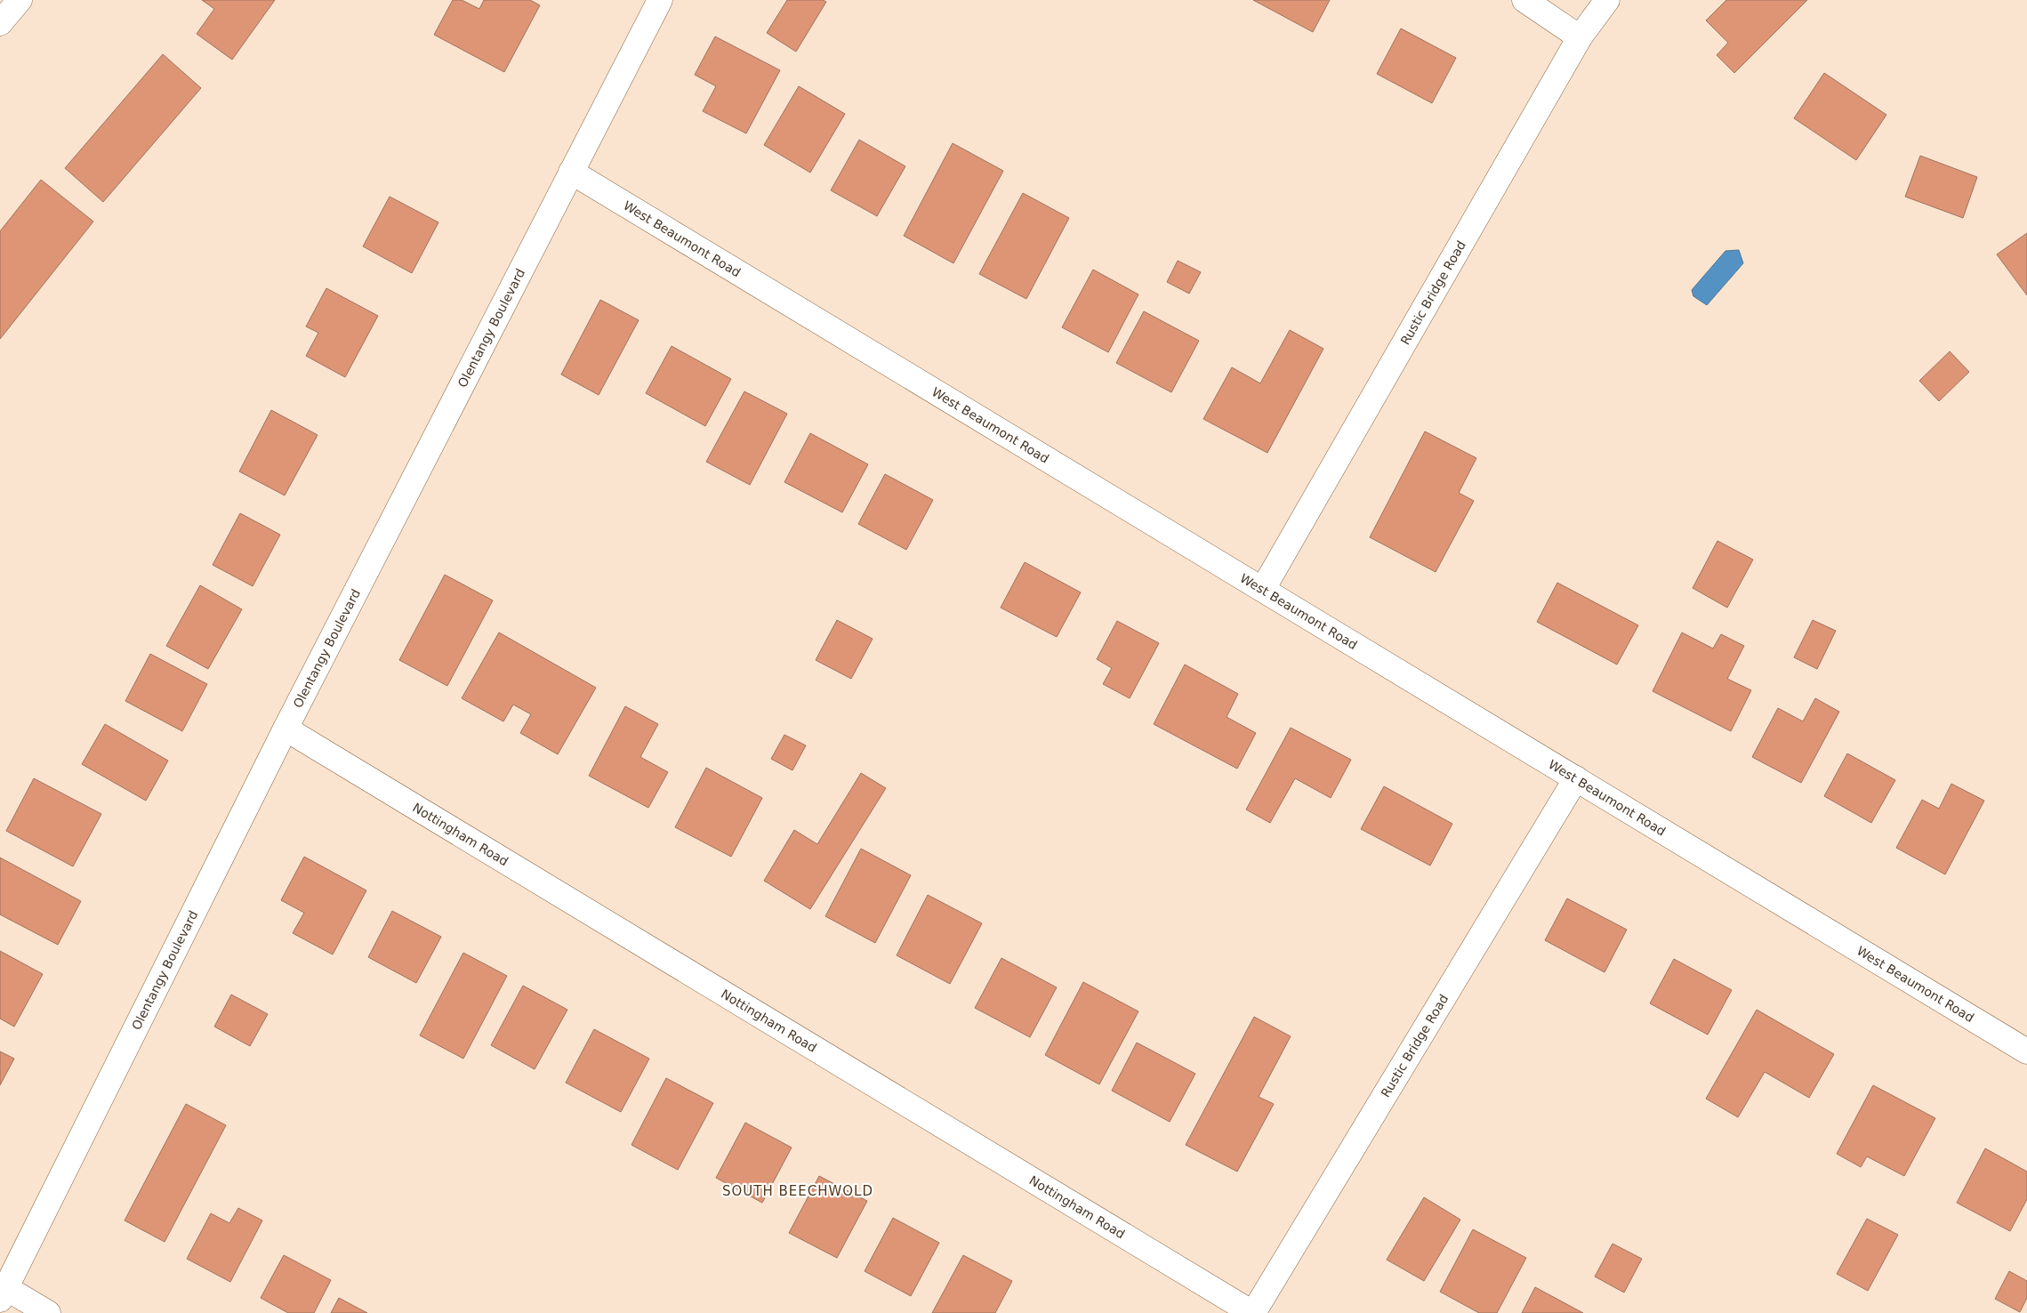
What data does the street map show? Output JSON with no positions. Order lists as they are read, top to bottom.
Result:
{
  "streets": {
    "street": [
      "West Beaumont Road",
      "Rustic Bridge Road",
      "Olentangy Boulevard",
      "Nottingham Road"
    ]
  },
  "crossings": [
    ["West Beaumont Road", "Rustic Bridge Road"],
    ["West Beaumont Road", "Olentangy Boulevard"],
    ["Rustic Bridge Road", "Nottingham Road"],
    ["Olentangy Boulevard", "Nottingham Road"]
  ],
  "districts": ["SOUTH BEECHWOLD"]
}
